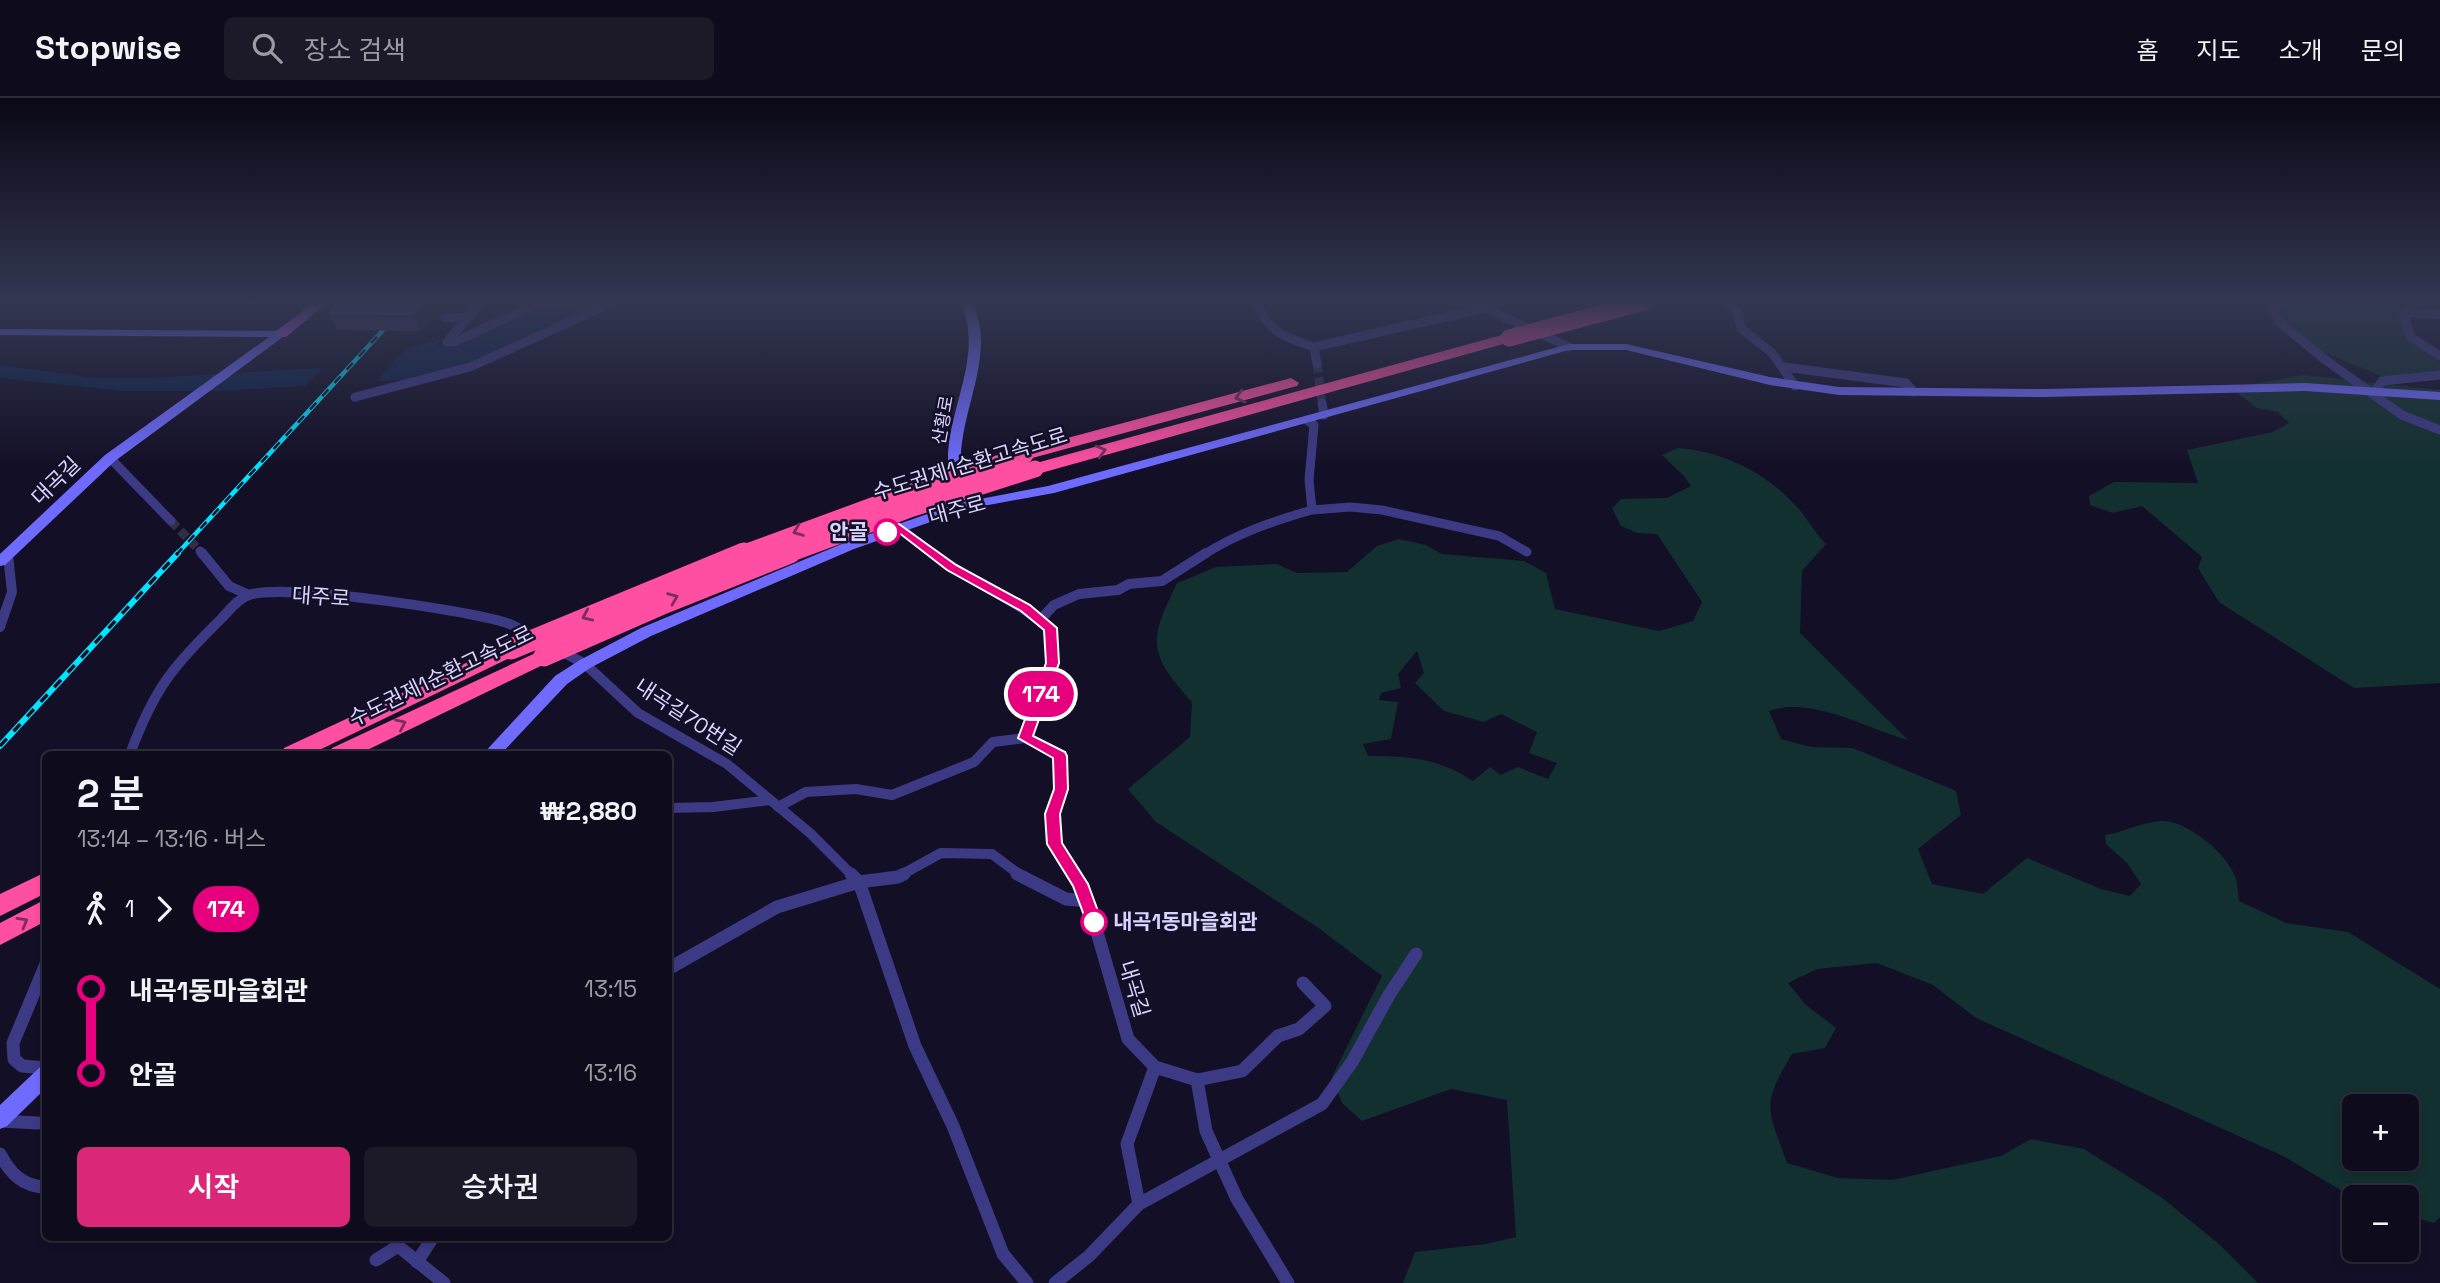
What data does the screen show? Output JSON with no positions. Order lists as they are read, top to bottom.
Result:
{
  "streets": {
    "highway": ["수도권제1순환고속도로"],
    "street": [
      "산황로",
      "대곡길",
      "대주로",
      "내곡길70번길",
      "내곡길"
    ]
  },
  "crossings": [
    ["산황로", "대주로"],
    ["대주로", "내곡길70번길"]
  ],
  "places": ["안골", "내곡1동마을회관"],
  "lines": ["bus line 174"],
  "page": {
    "header": "Stopwise",
    "search": "장소 검색",
    "nav": [
      "홈",
      "지도",
      "소개",
      "문의"
    ],
    "on_map": "174",
    "heading": ["2 분", "13:14 – 13:16 · 버스", "₩2,880"],
    "legs": ["1", "174"],
    "list": [
      {
        "name": "내곡1동마을회관",
        "value": "13:15"
      },
      {
        "name": "안골",
        "value": "13:16"
      }
    ],
    "map_buttons": ["+", "−"],
    "buttons": ["시작", "승차권"]
  }
}
